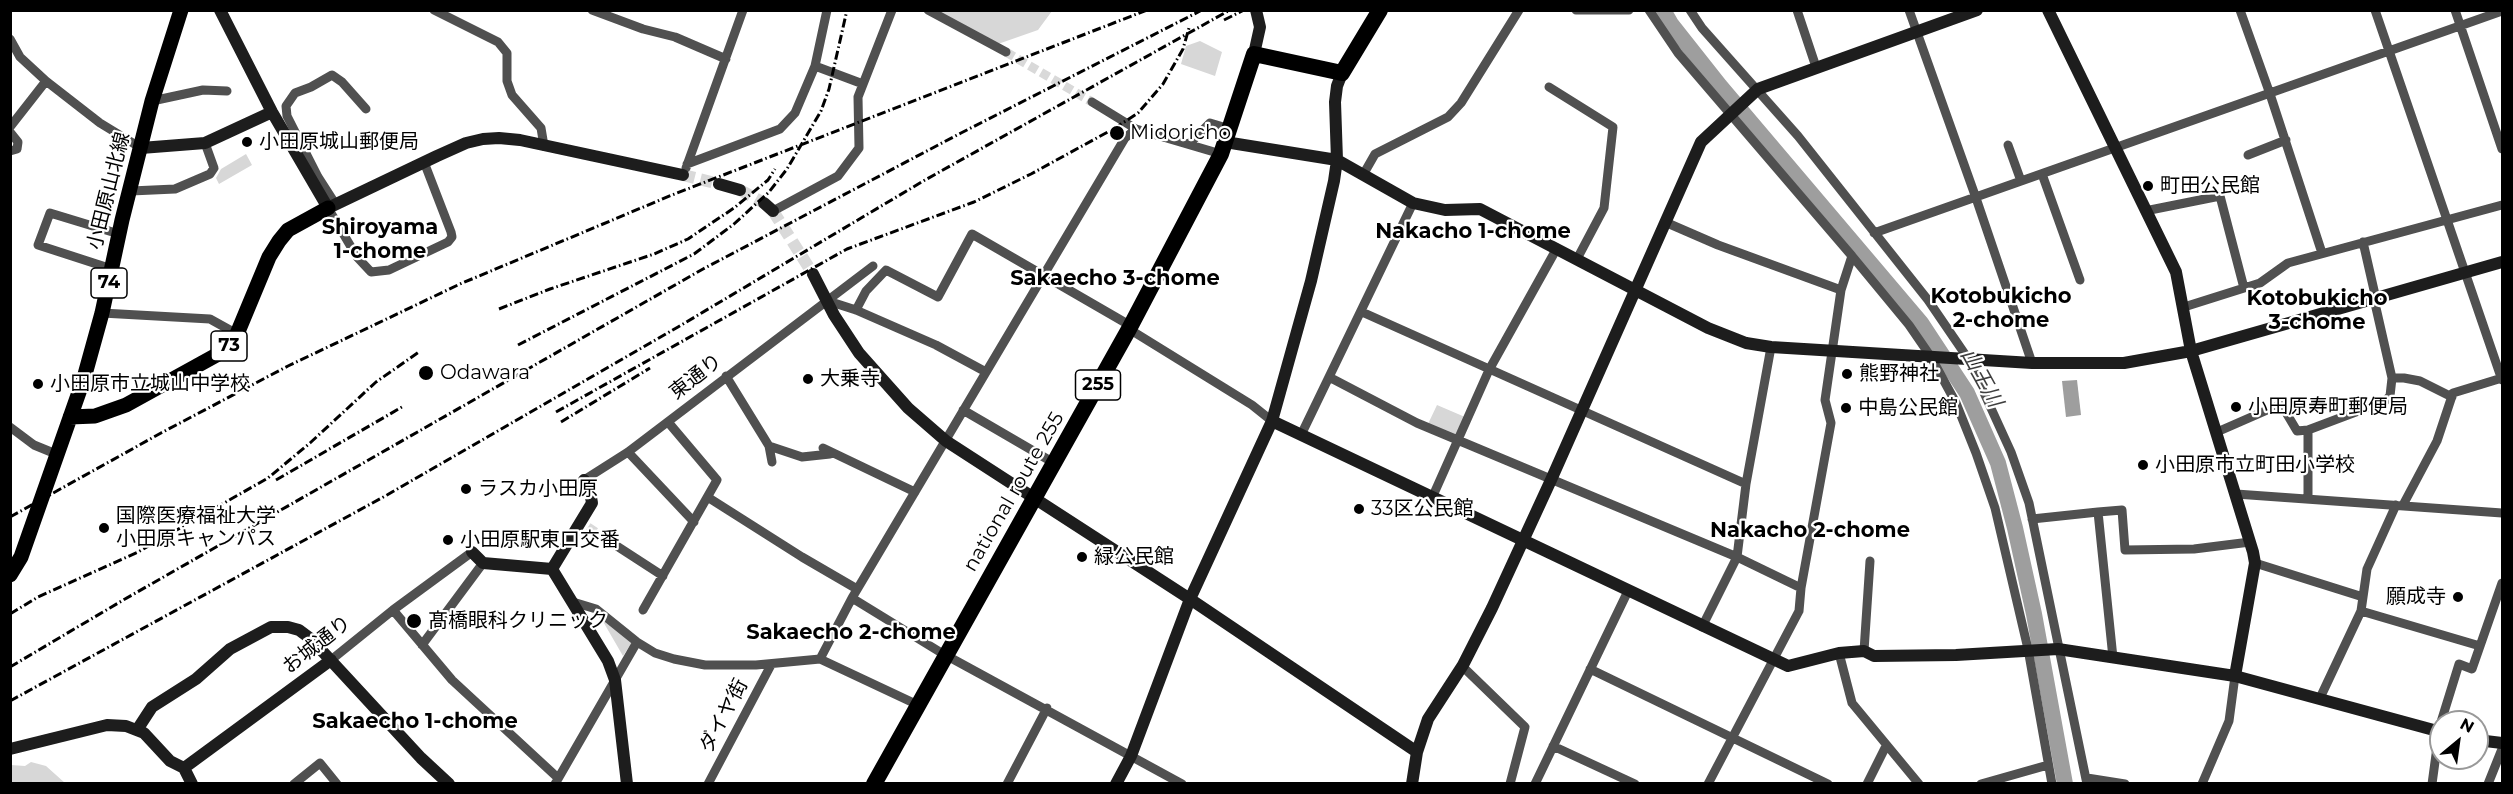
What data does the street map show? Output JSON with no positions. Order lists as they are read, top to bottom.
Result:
{
  "streets": {
    "highway": ["255", "national route 255"],
    "main road": ["小田原山北線", "74", "73"],
    "street": ["東通り", "お城通り", "ダイヤ街"]
  },
  "crossings": [
    ["小田原山北線", "73"],
    ["255", "national route 255"]
  ],
  "districts": [
    "Shiroyama 1-chome",
    "Nakacho 1-chome",
    "Sakaecho 3-chome",
    "Kotobukicho 2-chome",
    "Kotobukicho 3-chome",
    "Nakacho 2-chome",
    "Sakaecho 2-chome",
    "Sakaecho 1-chome"
  ],
  "water": ["山王川"],
  "places": [
    "Midoricho",
    "小田原城山郵便局",
    "町田公民館",
    "Odawara",
    "熊野神社",
    "大乗寺",
    "小田原市立城山中学校",
    "小田原寿町郵便局",
    "中島公民館",
    "小田原市立町田小学校",
    "ラスカ小田原",
    "33区公民館",
    "国際医療福祉大学 小田原キャンパス",
    "小田原駅東口交番",
    "緑公民館",
    "願成寺",
    "髙橋眼科クリニック"
  ],
  "north": "top right"
}
